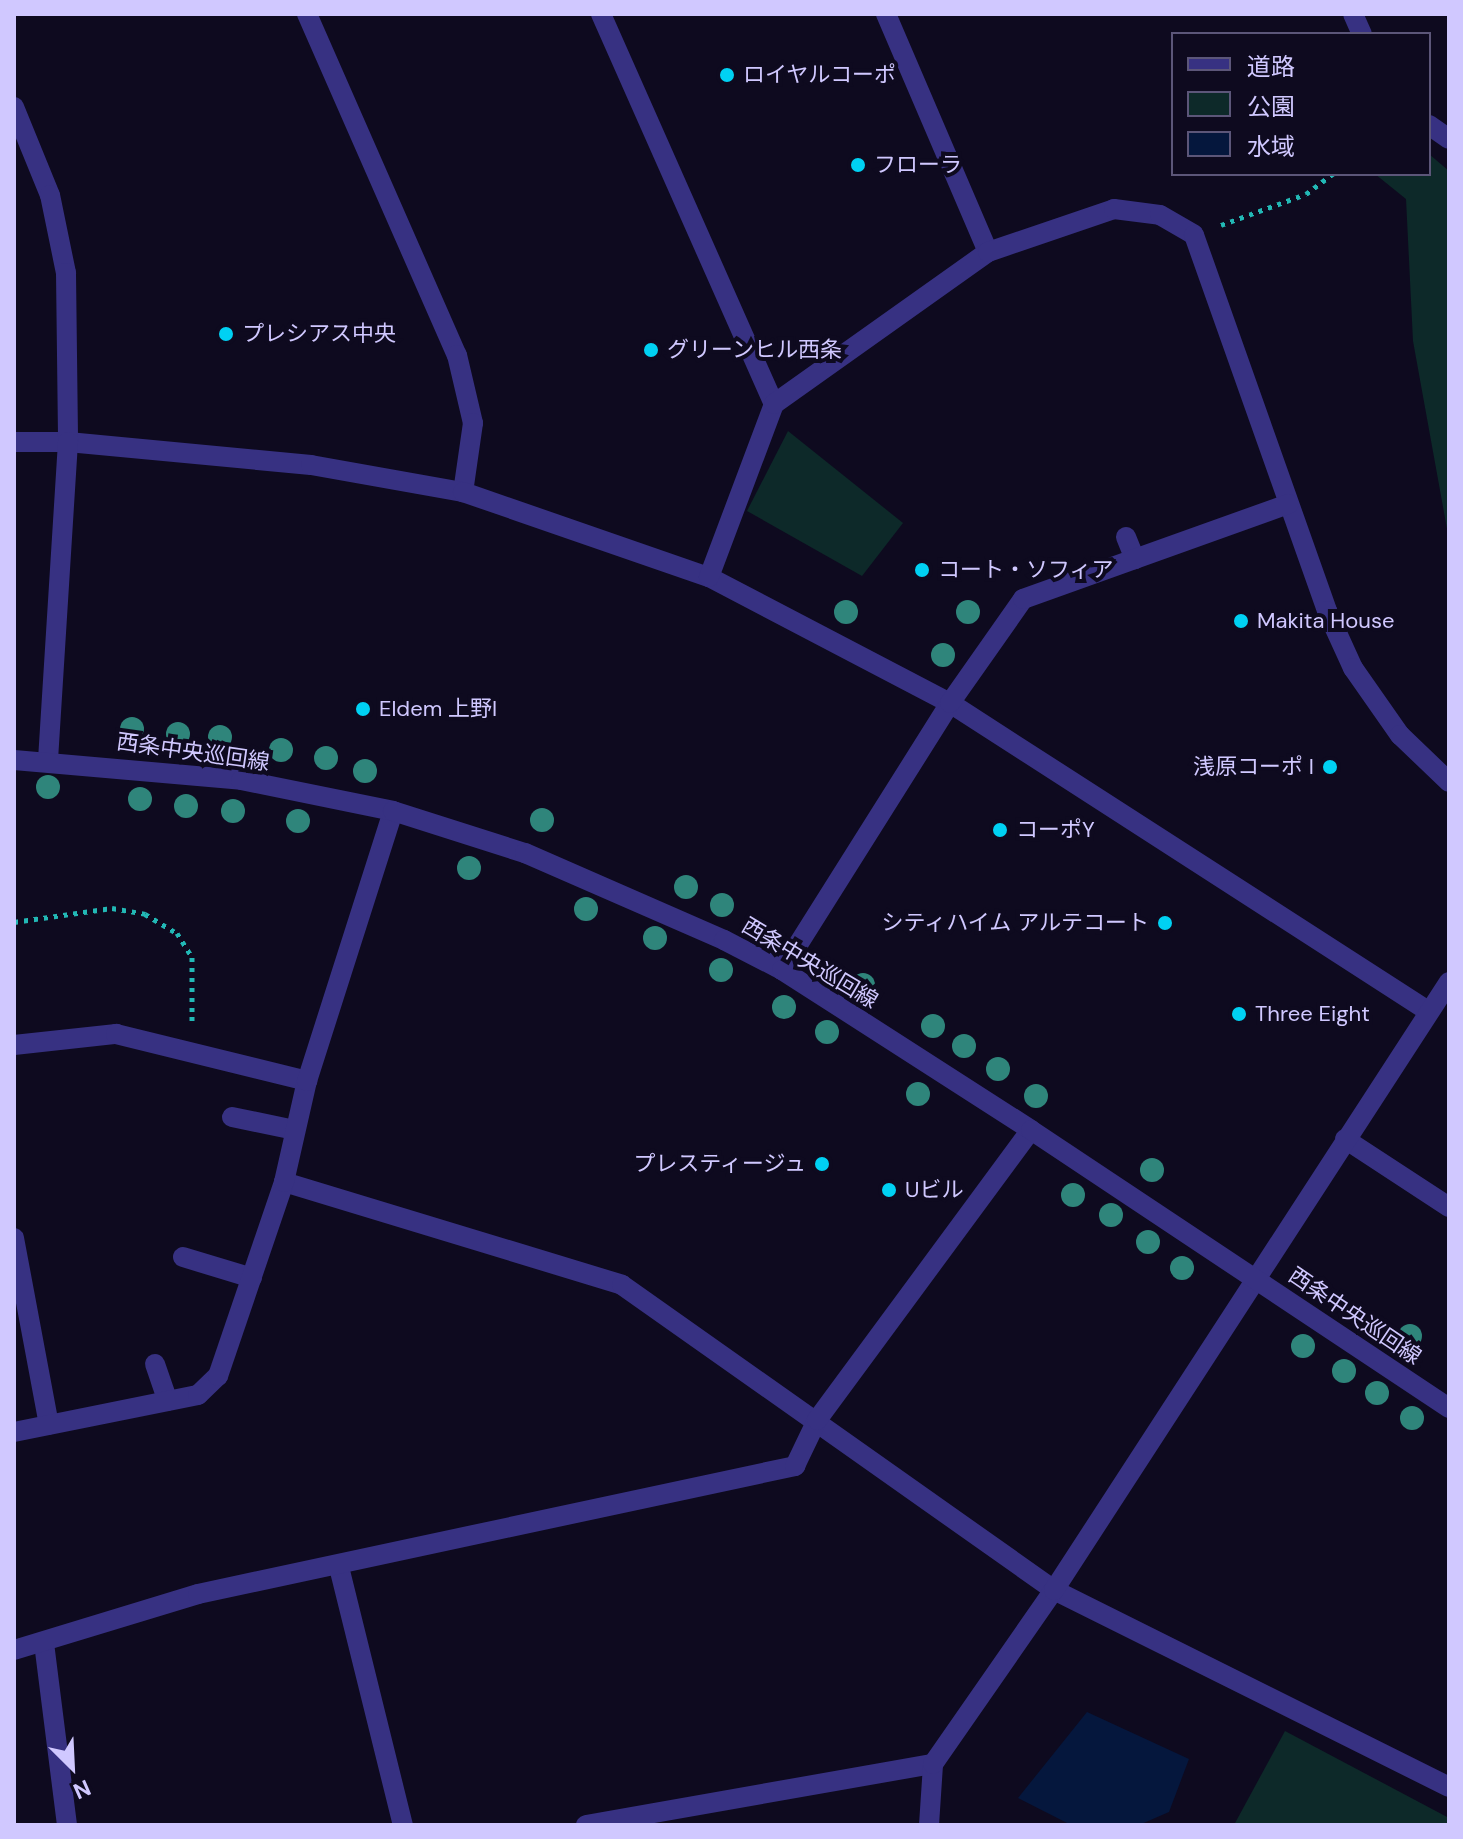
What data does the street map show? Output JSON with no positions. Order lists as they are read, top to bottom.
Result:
{
  "streets": {
    "street": ["西条中央巡回線"]
  },
  "places": [
    "ロイヤルコーポ",
    "フローラ",
    "プレシアス中央",
    "グリーンヒル西条",
    "コート・ソフィア",
    "Makita House",
    "Eldem 上野I",
    "浅原コーポ I",
    "コーポY",
    "シティハイム アルテコート",
    "Three Eight",
    "プレスティージュ",
    "Uビル"
  ],
  "legend": ["道路", "公園", "水域"],
  "north": "bottom right"
}
